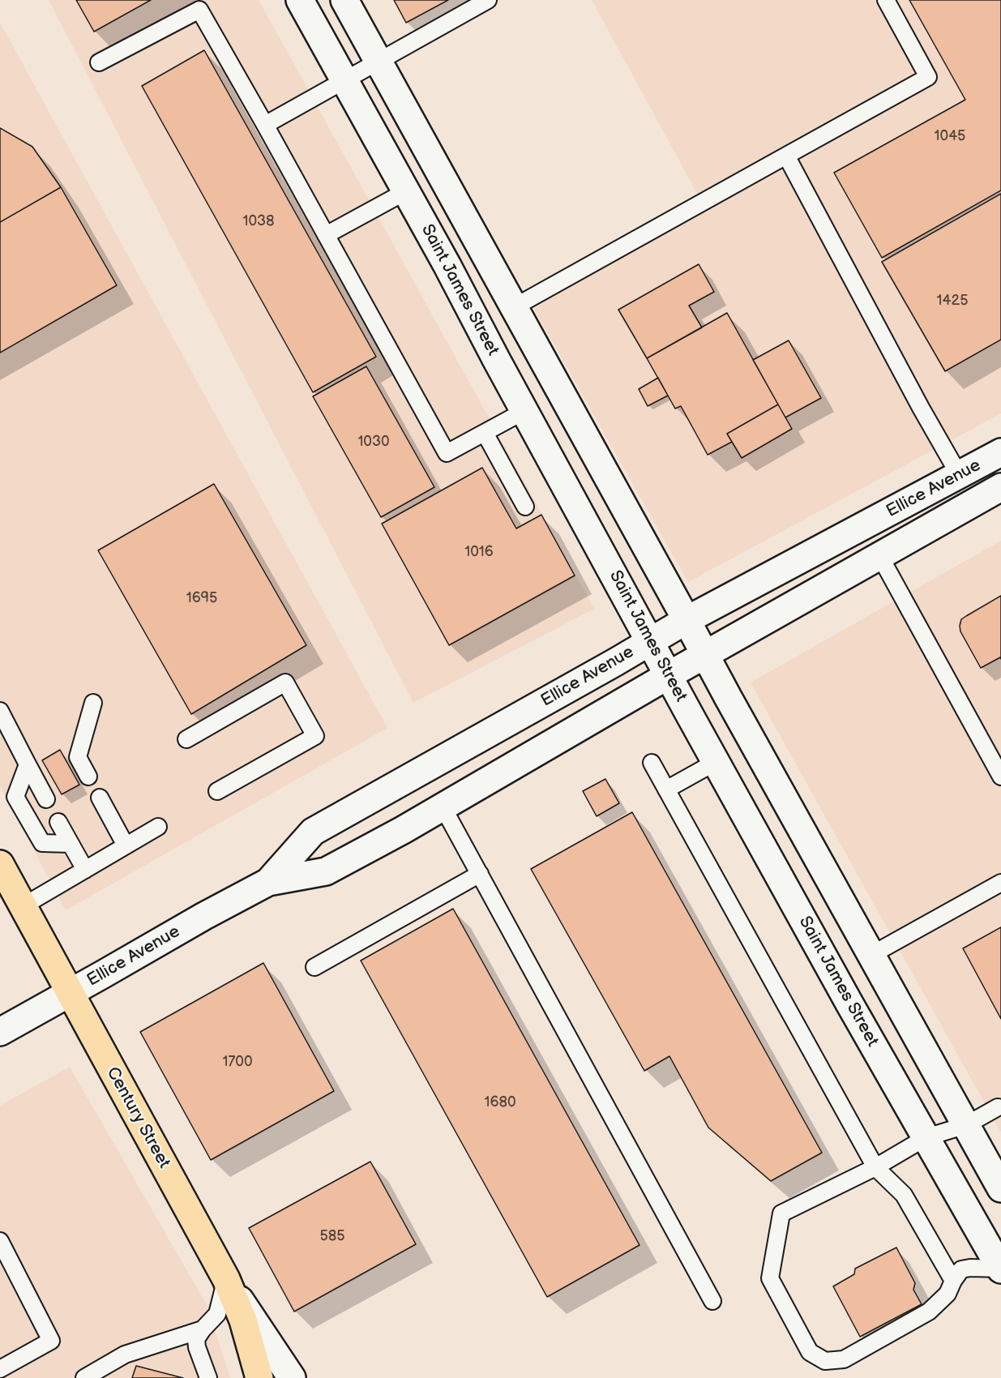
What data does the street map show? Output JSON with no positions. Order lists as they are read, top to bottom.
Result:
{
  "streets": {
    "main road": ["Saint James Street", "Ellice Avenue", "Century Street"]
  },
  "crossings": [
    ["Saint James Street", "Ellice Avenue"],
    ["Ellice Avenue", "Century Street"]
  ],
  "house_numbers": [
    "1045",
    "1038",
    "1425",
    "1030",
    "1016",
    "1695",
    "1700",
    "1680",
    "585"
  ]
}
